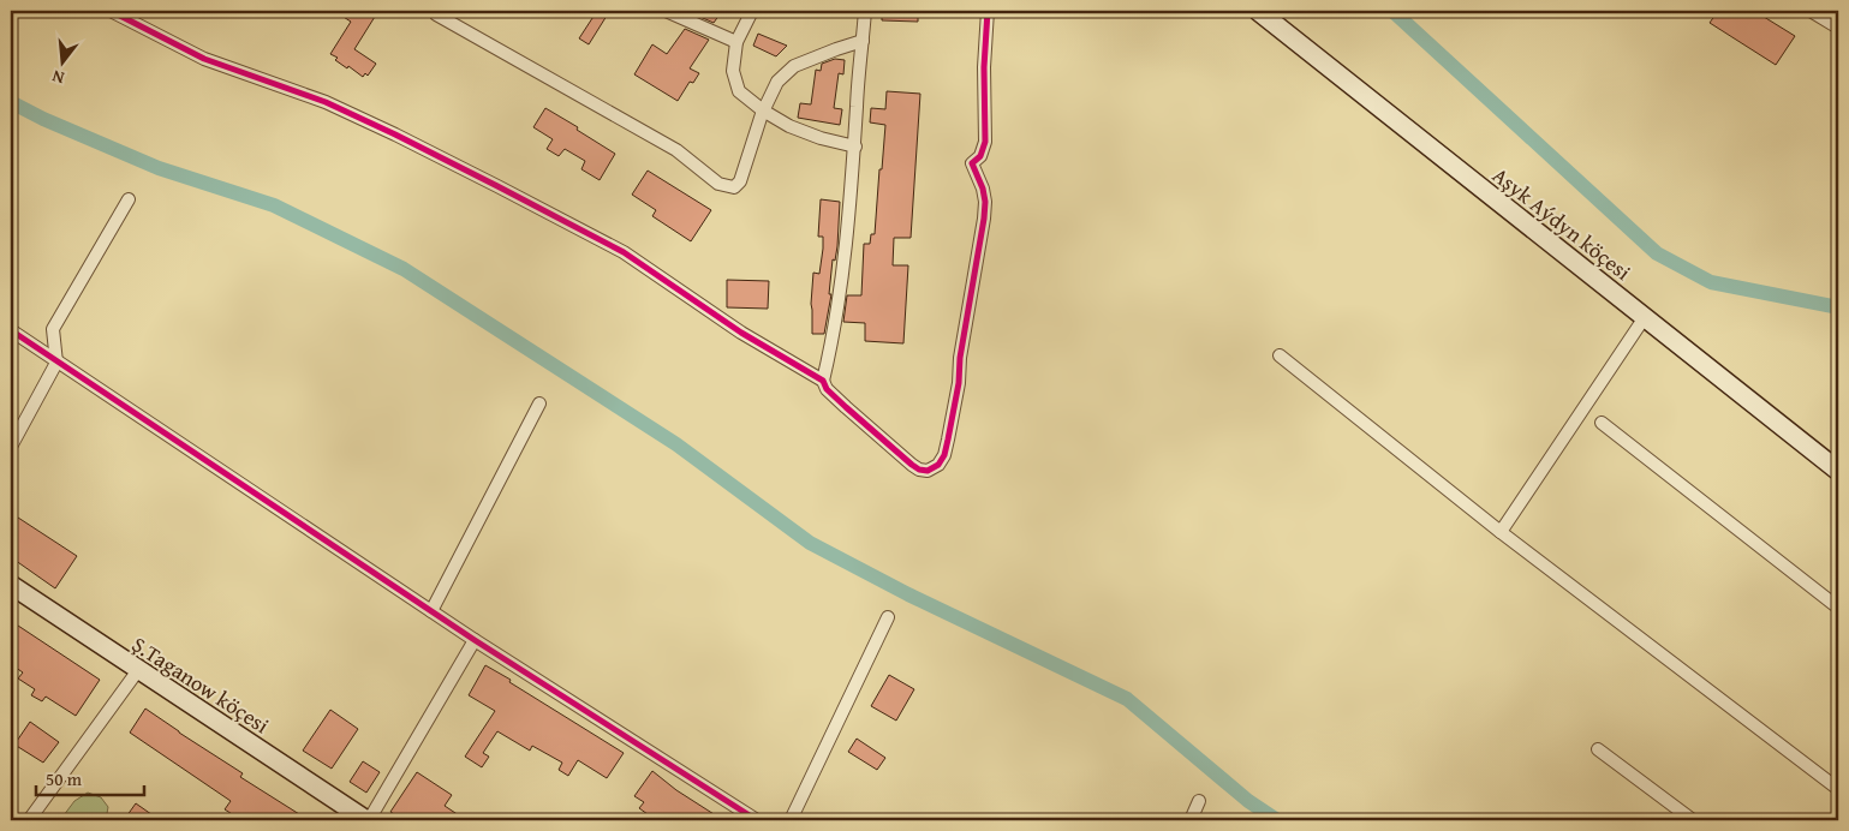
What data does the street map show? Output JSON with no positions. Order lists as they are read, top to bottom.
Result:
{
  "streets": {
    "main road": ["Aşyk Aýdyn köçesi", "Ş.Taganow köçesi"]
  },
  "scale_bar": "50 m",
  "north": "bottom"
}
